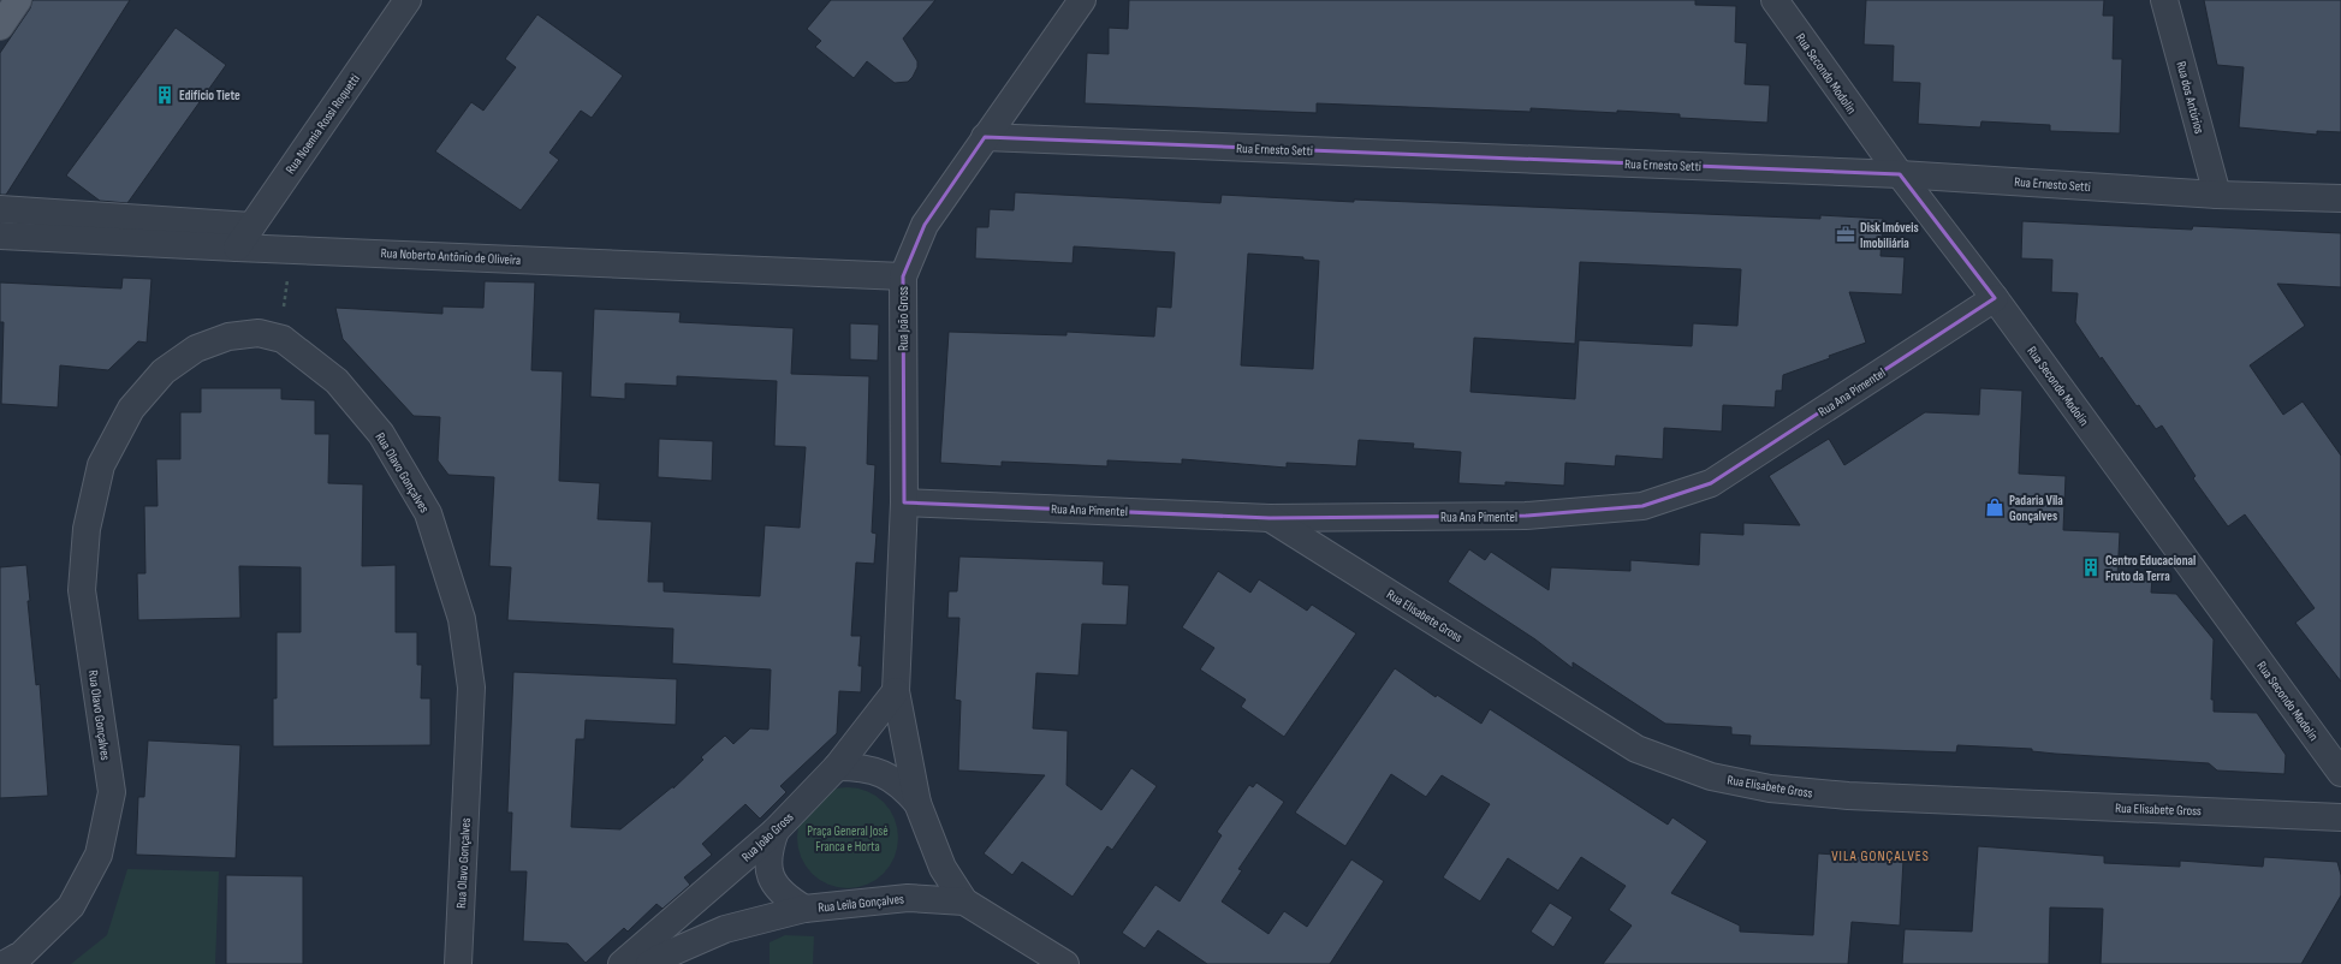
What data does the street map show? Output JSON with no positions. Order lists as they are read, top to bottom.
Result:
{
  "streets": {
    "street": [
      "Rua Secondo Modolin",
      "Rua dos Antúrios",
      "Rua Noemia Rossi Roquetti",
      "Rua Ernesto Setti",
      "Rua Noberto Antônio de Oliveira",
      "Rua João Gross",
      "Rua Ana Pimentel",
      "Rua Olavo Gonçalves",
      "Rua Elisabete Gross",
      "Rua Leila Gonçalves"
    ]
  },
  "crossings": [
    ["Rua Secondo Modolin", "Rua Ernesto Setti"],
    ["Rua Secondo Modolin", "Rua Ana Pimentel"],
    ["Rua dos Antúrios", "Rua Ernesto Setti"],
    ["Rua Noemia Rossi Roquetti", "Rua Noberto Antônio de Oliveira"],
    ["Rua Ernesto Setti", "Rua João Gross"],
    ["Rua Noberto Antônio de Oliveira", "Rua João Gross"],
    ["Rua João Gross", "Rua Ana Pimentel"],
    ["Rua João Gross", "Rua Leila Gonçalves"],
    ["Rua Ana Pimentel", "Rua Elisabete Gross"]
  ],
  "districts": ["VILA GONÇALVES"],
  "parks": ["Praça General José Franca e Horta"],
  "places": {
    "building": ["Edifício Tiete", "Centro Educacional Fruto da Terra"],
    "office": ["Disk Imóveis Imobiliária"],
    "shop": ["Padaria Vila Gonçalves"]
  }
}
